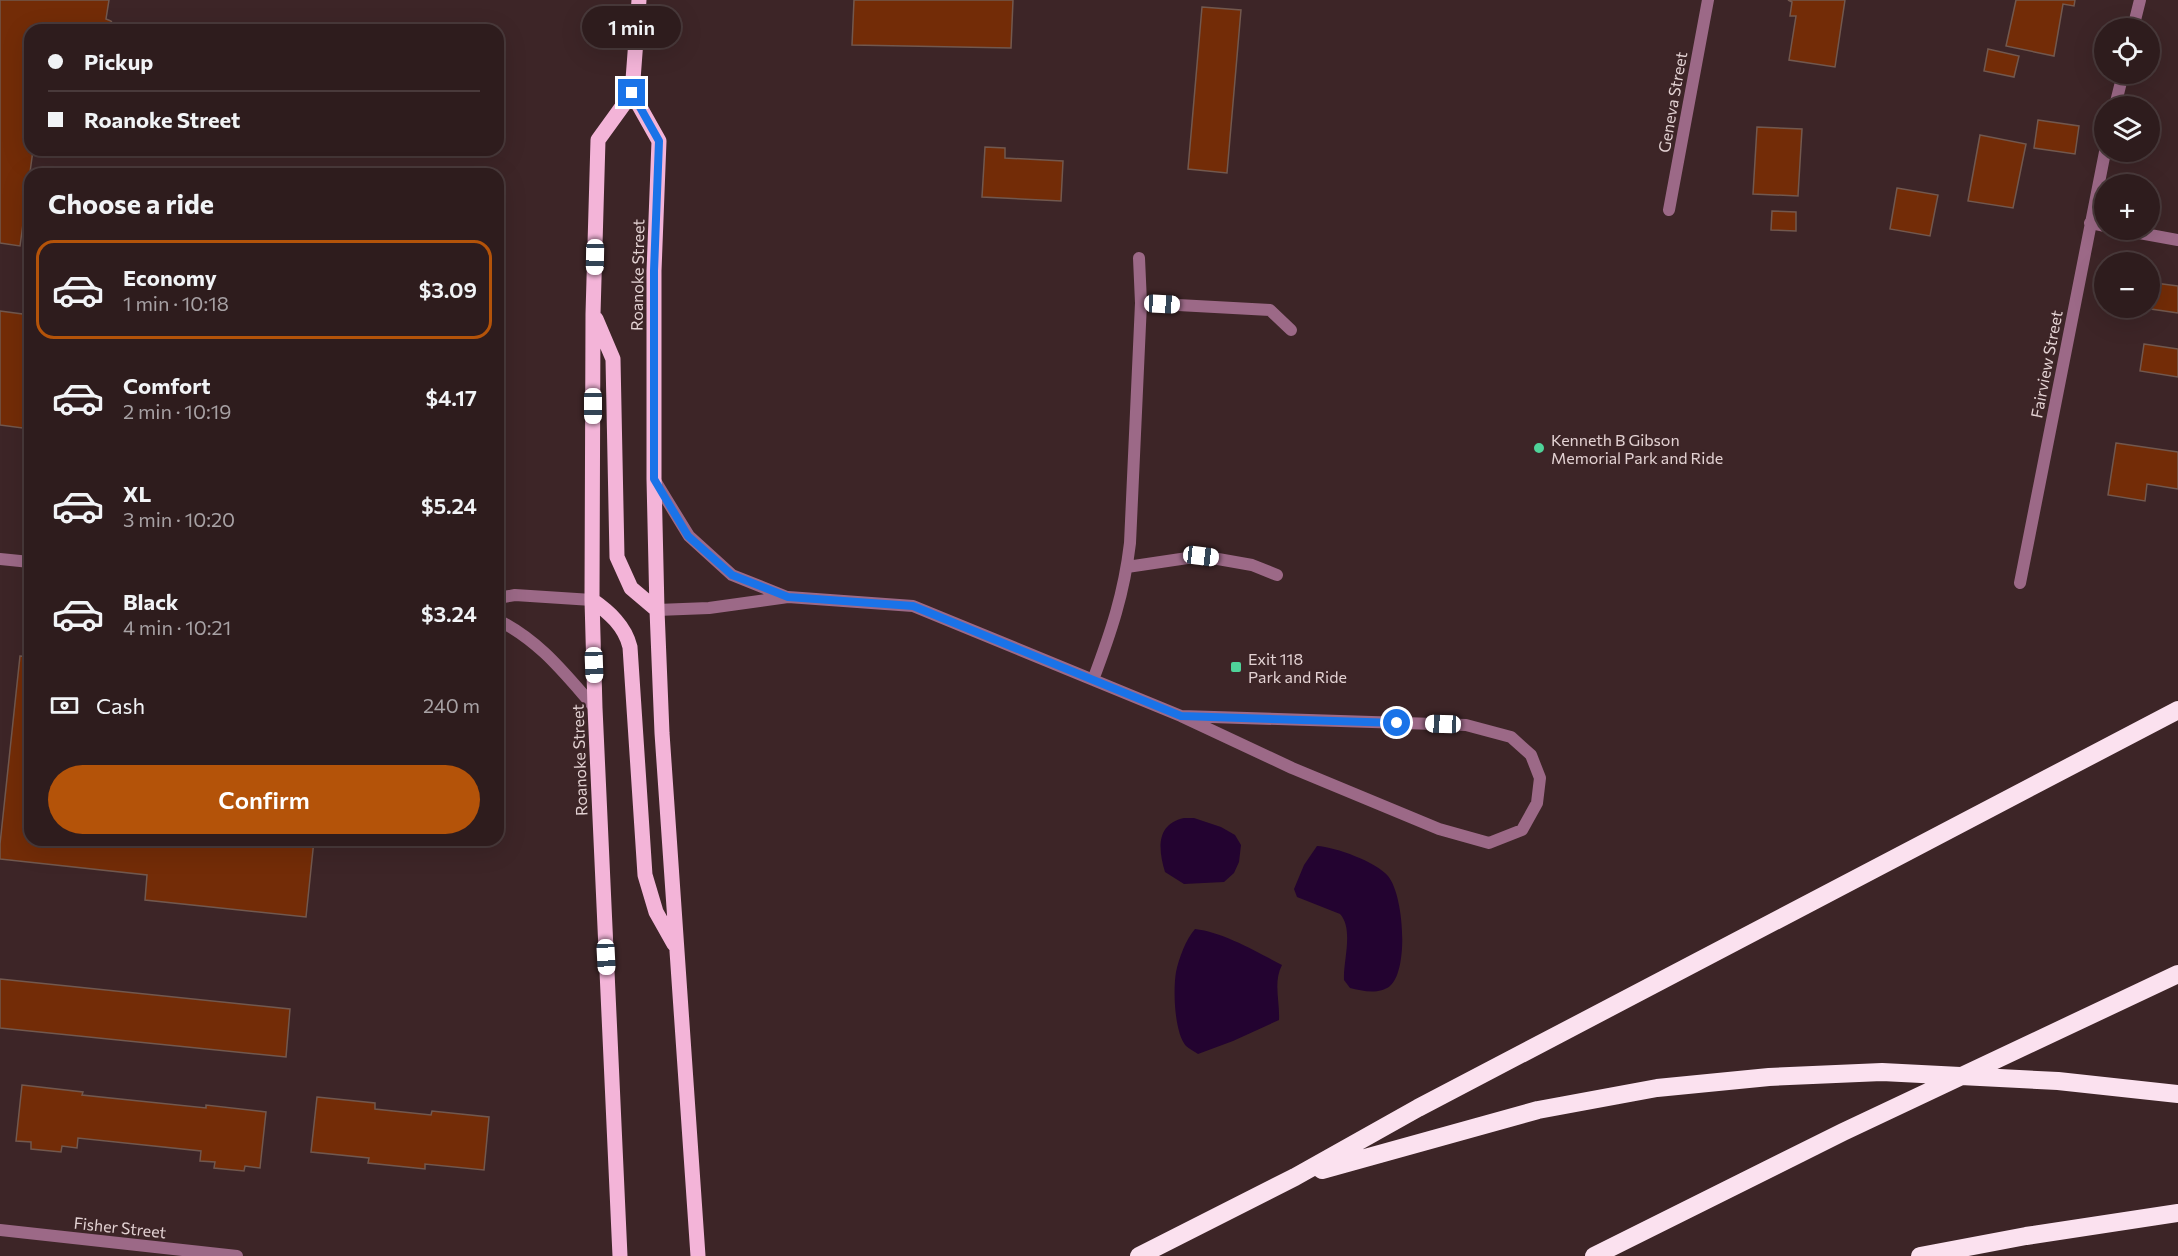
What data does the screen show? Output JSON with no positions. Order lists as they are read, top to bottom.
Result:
{
  "streets": {
    "main road": ["Roanoke Street"],
    "street": ["Geneva Street", "Fairview Street", "Fisher Street"]
  },
  "places": {
    "other": ["Kenneth B Gibson Memorial Park and Ride"],
    "transit": ["Exit 118 Park and Ride"]
  },
  "page": {
    "bubble": "1 min",
    "map_buttons": ["+", "−"],
    "banner": ["Pickup", "Roanoke Street"],
    "heading": "Choose a ride",
    "list": [
      {
        "name": "Economy",
        "note": "1 min · 10:18",
        "value": "$3.09"
      },
      {
        "name": "Comfort",
        "note": "2 min · 10:19",
        "value": "$4.17"
      },
      {
        "name": "XL",
        "note": "3 min · 10:20",
        "value": "$5.24"
      },
      {
        "name": "Black",
        "note": "4 min · 10:21",
        "value": "$3.24"
      }
    ],
    "pay": ["Cash", "240 m"],
    "buttons": "Confirm"
  }
}
